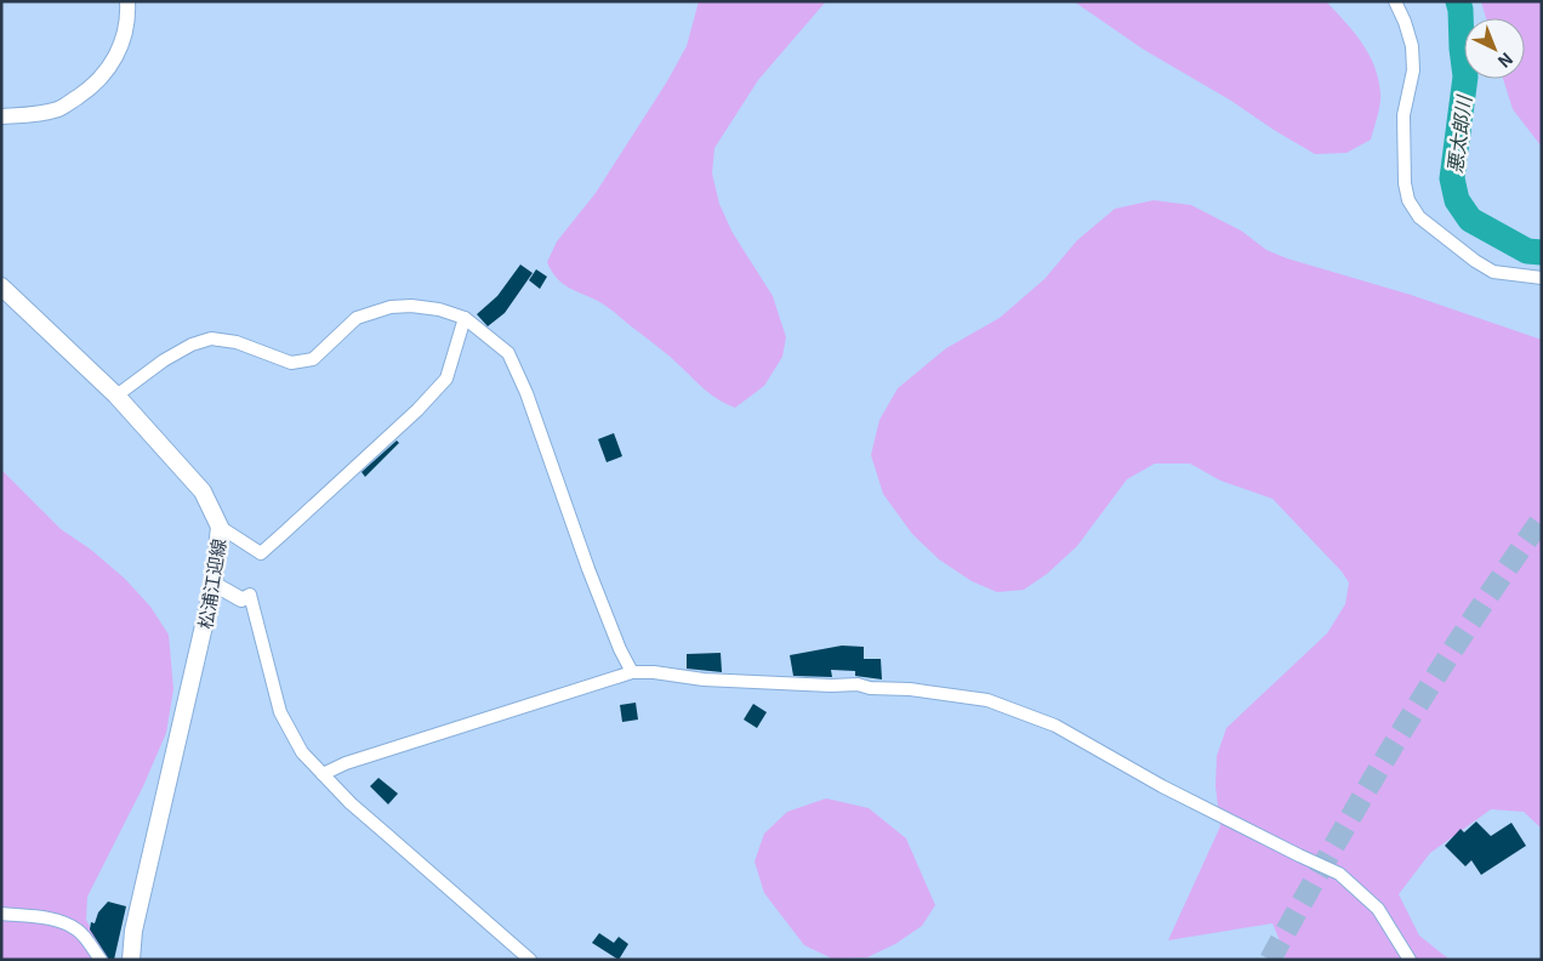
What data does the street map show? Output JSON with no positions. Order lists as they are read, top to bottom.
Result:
{
  "streets": {
    "main road": ["松浦江迎線"]
  },
  "water": ["悪太郎川"],
  "north": "bottom right"
}
